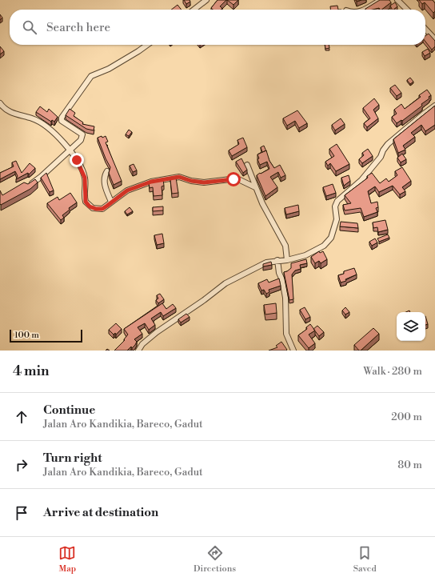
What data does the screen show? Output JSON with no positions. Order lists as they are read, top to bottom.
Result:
{
  "scale_bar": "100 m",
  "page": {
    "search": "Search here",
    "scale": "100 m",
    "heading": ["4 min", "Walk · 280 m"],
    "list": [
      ["Continue", "Jalan Aro Kandikia, Bareco, Gadut", "200 m"],
      ["Turn right", "Jalan Aro Kandikia, Bareco, Gadut", "80 m"],
      "Arrive at destination"
    ],
    "nav": ["Map", "Directions", "Saved"]
  }
}
